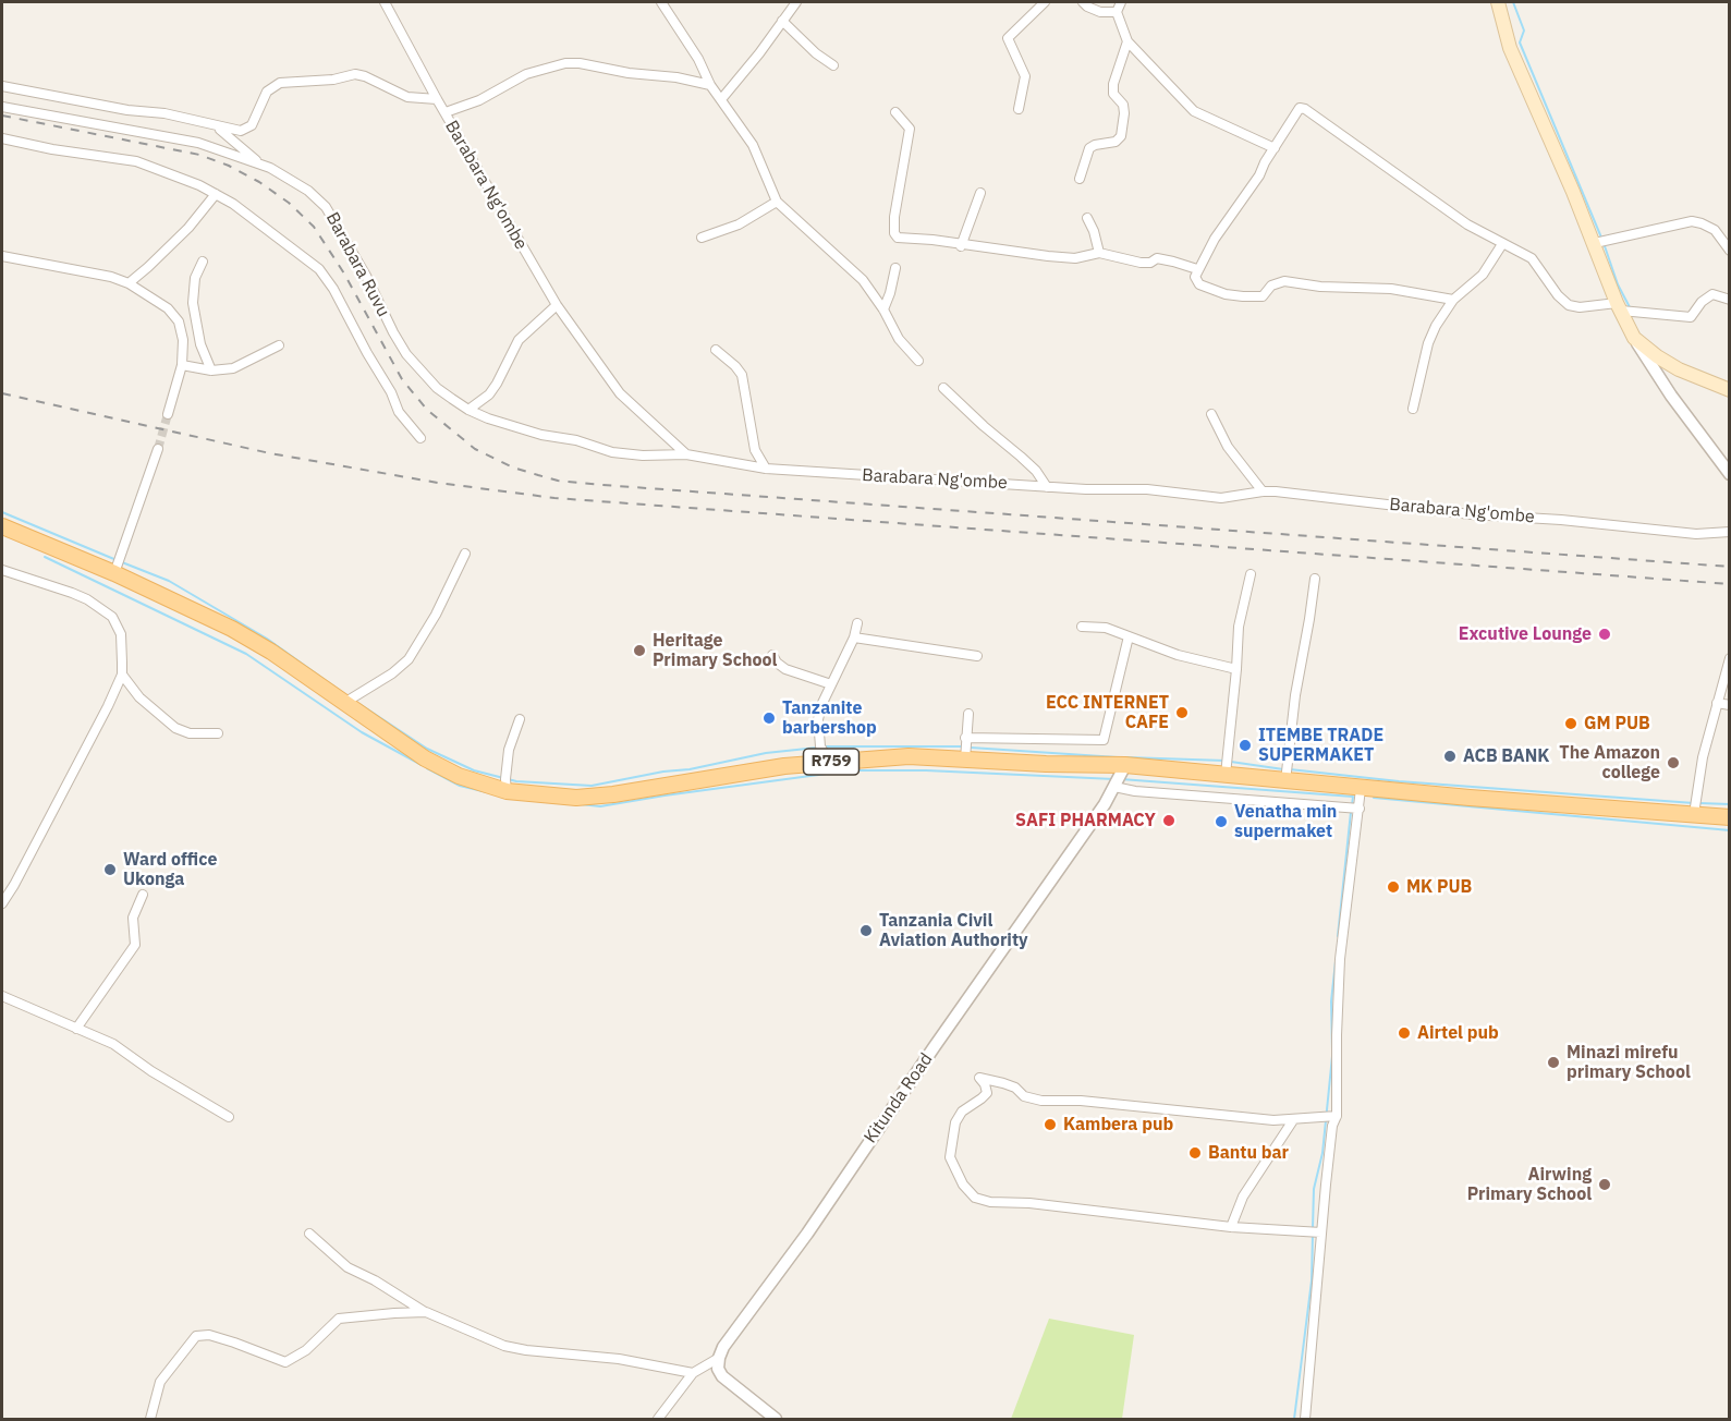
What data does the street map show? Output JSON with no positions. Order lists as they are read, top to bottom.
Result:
{
  "streets": {
    "main road": ["R759"],
    "street": ["Barabara Ng'ombe", "Barabara Ruvu", "Kitunda Road"]
  },
  "crossings": [
    ["Barabara Ng'ombe", "Barabara Ruvu"],
    ["R759", "Kitunda Road"]
  ],
  "places": [
    "Excutive Lounge",
    "Heritage Primary School",
    "ECC INTERNET CAFE",
    "Tanzanite barbershop",
    "GM PUB",
    "ITEMBE TRADE SUPERMAKET",
    "ACB BANK",
    "The Amazon college",
    "SAFI PHARMACY",
    "Venatha min supermaket",
    "Ward office Ukonga",
    "MK PUB",
    "Tanzania Civil Aviation Authority",
    "Airtel pub",
    "Minazi mirefu primary School",
    "Kambera pub",
    "Bantu bar",
    "Airwing Primary School"
  ]
}
